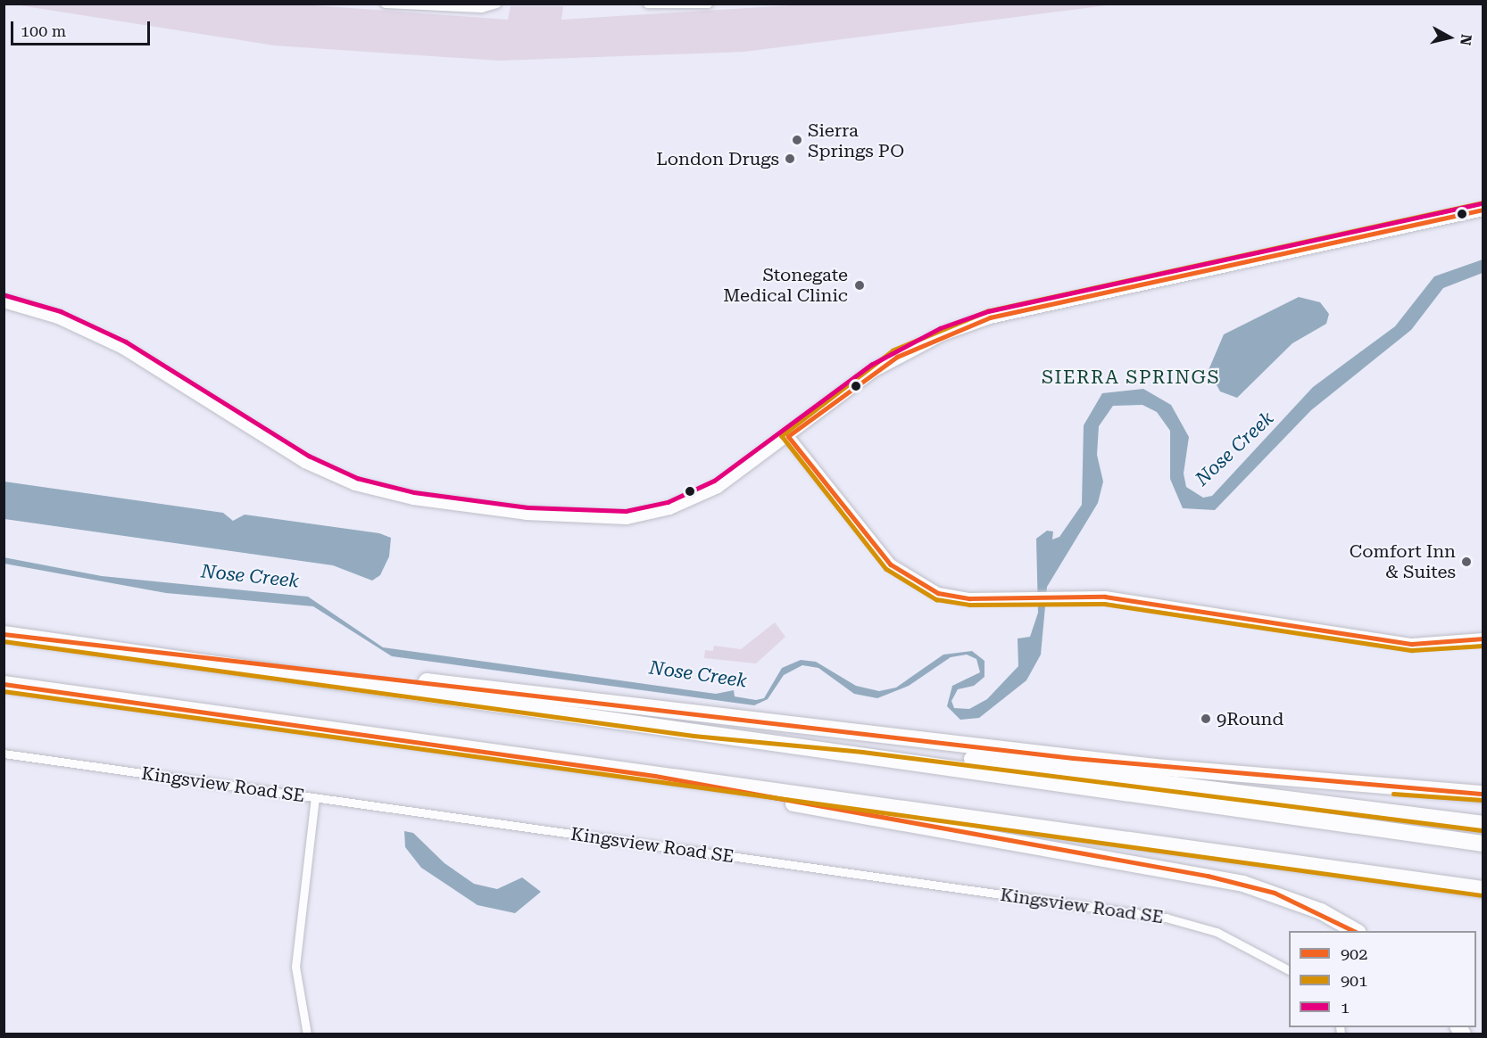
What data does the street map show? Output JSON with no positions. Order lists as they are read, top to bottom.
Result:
{
  "streets": {
    "street": ["Kingsview Road SE"]
  },
  "districts": ["SIERRA SPRINGS"],
  "water": ["Nose Creek"],
  "places": [
    "Sierra Springs PO",
    "London Drugs",
    "Stonegate Medical Clinic",
    "Comfort Inn & Suites",
    "9Round"
  ],
  "lines": ["transit line 901", "transit line 1", "transit line 902"],
  "legend": ["902", "901", "1"],
  "scale_bar": "100 m",
  "north": "right"
}
